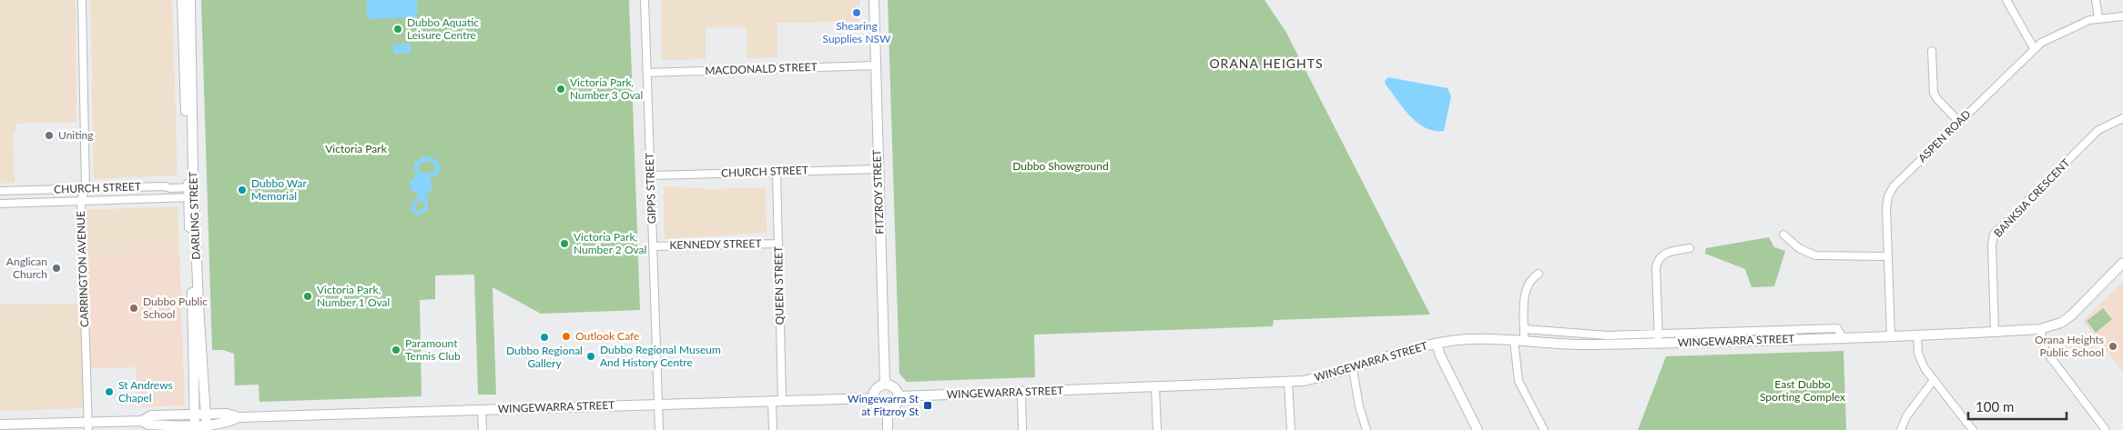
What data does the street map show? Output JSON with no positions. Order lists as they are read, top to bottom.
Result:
{
  "streets": {
    "street": [
      "MACDONALD STREET",
      "ASPEN ROAD",
      "CHURCH STREET",
      "GIPPS STREET",
      "FITZROY STREET",
      "BANKSIA CRESCENT",
      "DARLING STREET",
      "KENNEDY STREET",
      "CARRINGTON AVENUE",
      "QUEEN STREET",
      "WINGEWARRA STREET"
    ]
  },
  "crossings": [
    ["MACDONALD STREET", "GIPPS STREET"],
    ["MACDONALD STREET", "FITZROY STREET"],
    ["ASPEN ROAD", "WINGEWARRA STREET"],
    ["CHURCH STREET", "GIPPS STREET"],
    ["CHURCH STREET", "FITZROY STREET"],
    ["CHURCH STREET", "DARLING STREET"],
    ["CHURCH STREET", "CARRINGTON AVENUE"],
    ["CHURCH STREET", "QUEEN STREET"],
    ["GIPPS STREET", "KENNEDY STREET"],
    ["GIPPS STREET", "WINGEWARRA STREET"],
    ["FITZROY STREET", "WINGEWARRA STREET"],
    ["BANKSIA CRESCENT", "WINGEWARRA STREET"],
    ["DARLING STREET", "WINGEWARRA STREET"],
    ["KENNEDY STREET", "QUEEN STREET"],
    ["CARRINGTON AVENUE", "WINGEWARRA STREET"],
    ["QUEEN STREET", "WINGEWARRA STREET"]
  ],
  "districts": ["ORANA HEIGHTS"],
  "parks": ["Victoria Park", "Dubbo Showground", "East Dubbo Sporting Complex"],
  "places": {
    "other": [
      "Shearing Supplies NSW",
      "Dubbo Aquatic Leisure Centre",
      "Victoria Park, Number 3 Oval",
      "Uniting",
      "Dubbo War Memorial",
      "Victoria Park, Number 2 Oval",
      "Anglican Church",
      "Victoria Park, Number 1 Oval",
      "Dubbo Public School",
      "Outlook Cafe",
      "Dubbo Regional Gallery",
      "Orana Heights Public School",
      "Paramount Tennis Club",
      "Dubbo Regional Museum And History Centre",
      "St Andrews Chapel"
    ],
    "transit": ["Wingewarra St at Fitzroy St"]
  },
  "scale_bar": "100 m"
}
